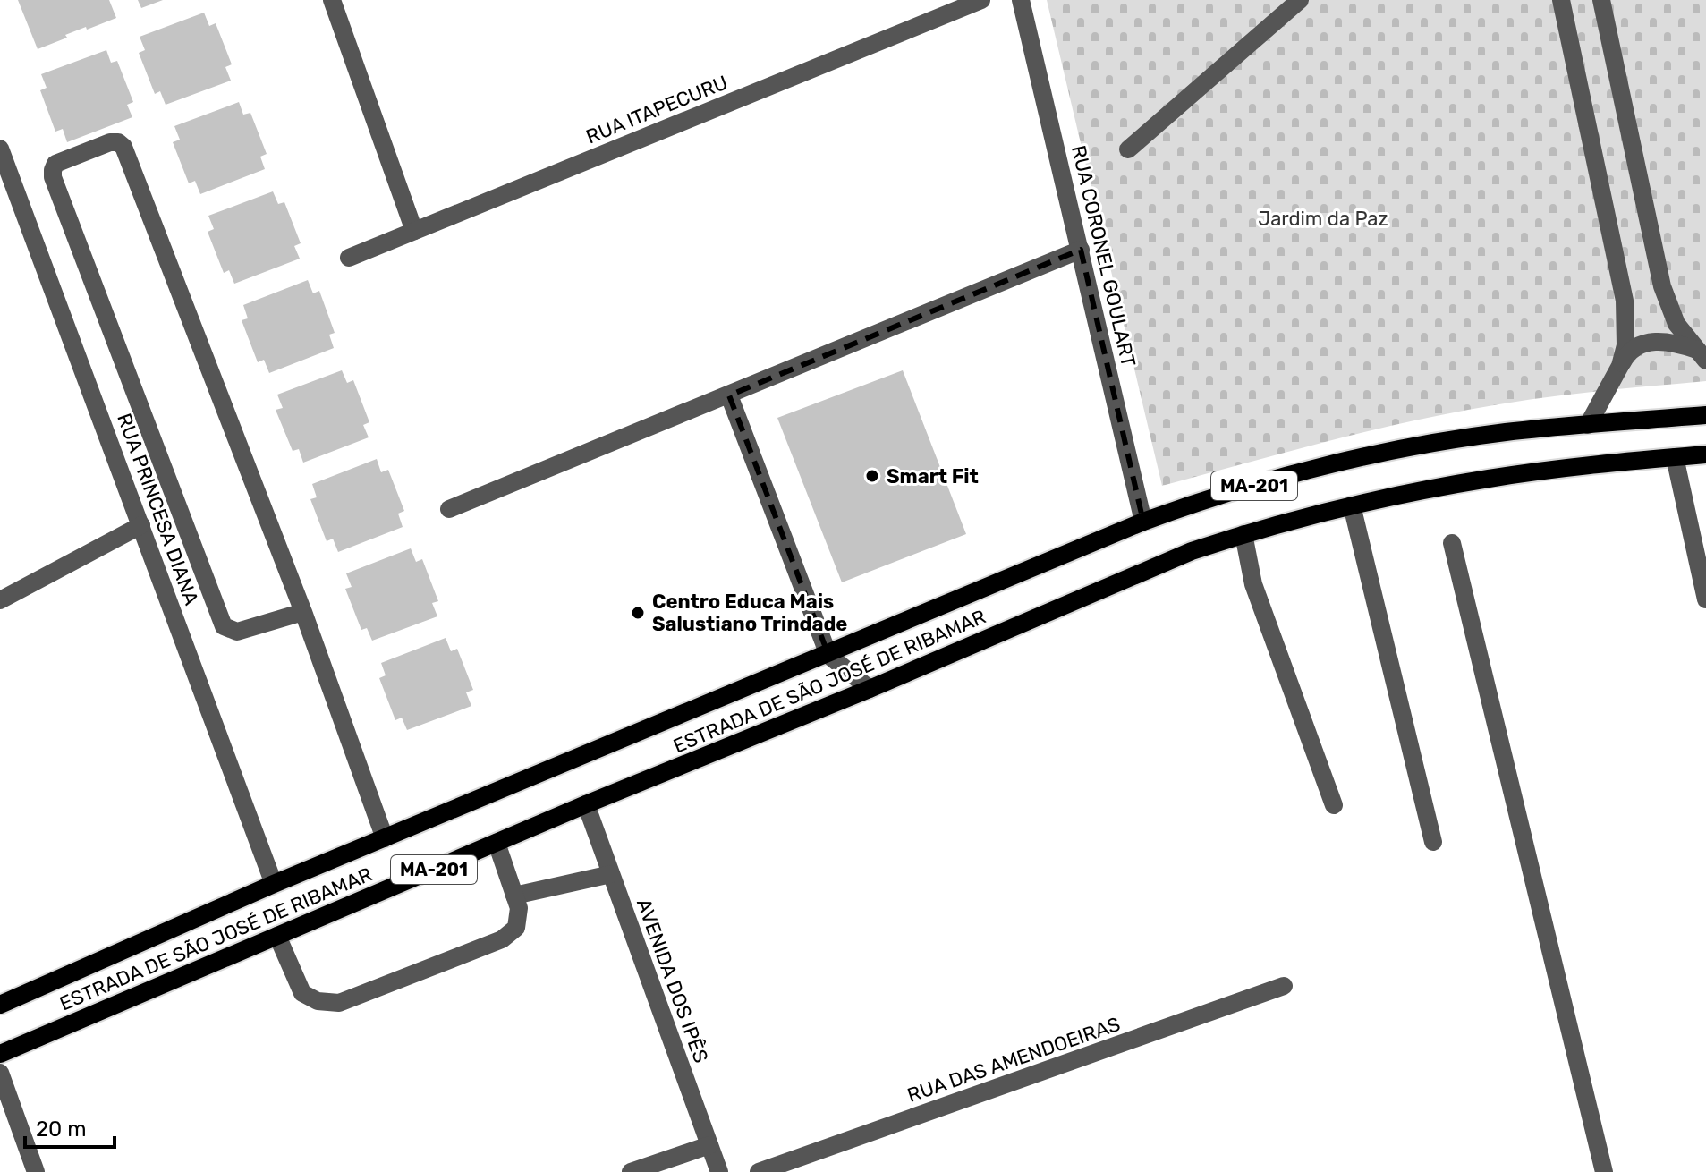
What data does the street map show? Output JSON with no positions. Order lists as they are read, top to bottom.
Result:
{
  "streets": {
    "main road": ["MA-201", "ESTRADA DE SÃO JOSÉ DE RIBAMAR"],
    "street": [
      "RUA ITAPECURU",
      "RUA CORONEL GOULART",
      "RUA PRINCESA DIANA",
      "AVENIDA DOS IPÊS",
      "RUA DAS AMENDOEIRAS"
    ]
  },
  "crossings": [
    ["RUA CORONEL GOULART", "ESTRADA DE SÃO JOSÉ DE RIBAMAR"],
    ["RUA PRINCESA DIANA", "ESTRADA DE SÃO JOSÉ DE RIBAMAR"],
    ["ESTRADA DE SÃO JOSÉ DE RIBAMAR", "AVENIDA DOS IPÊS"]
  ],
  "parks": ["Jardim da Paz"],
  "places": ["Smart Fit", "Centro Educa Mais Salustiano Trindade"],
  "scale_bar": "20 m"
}
